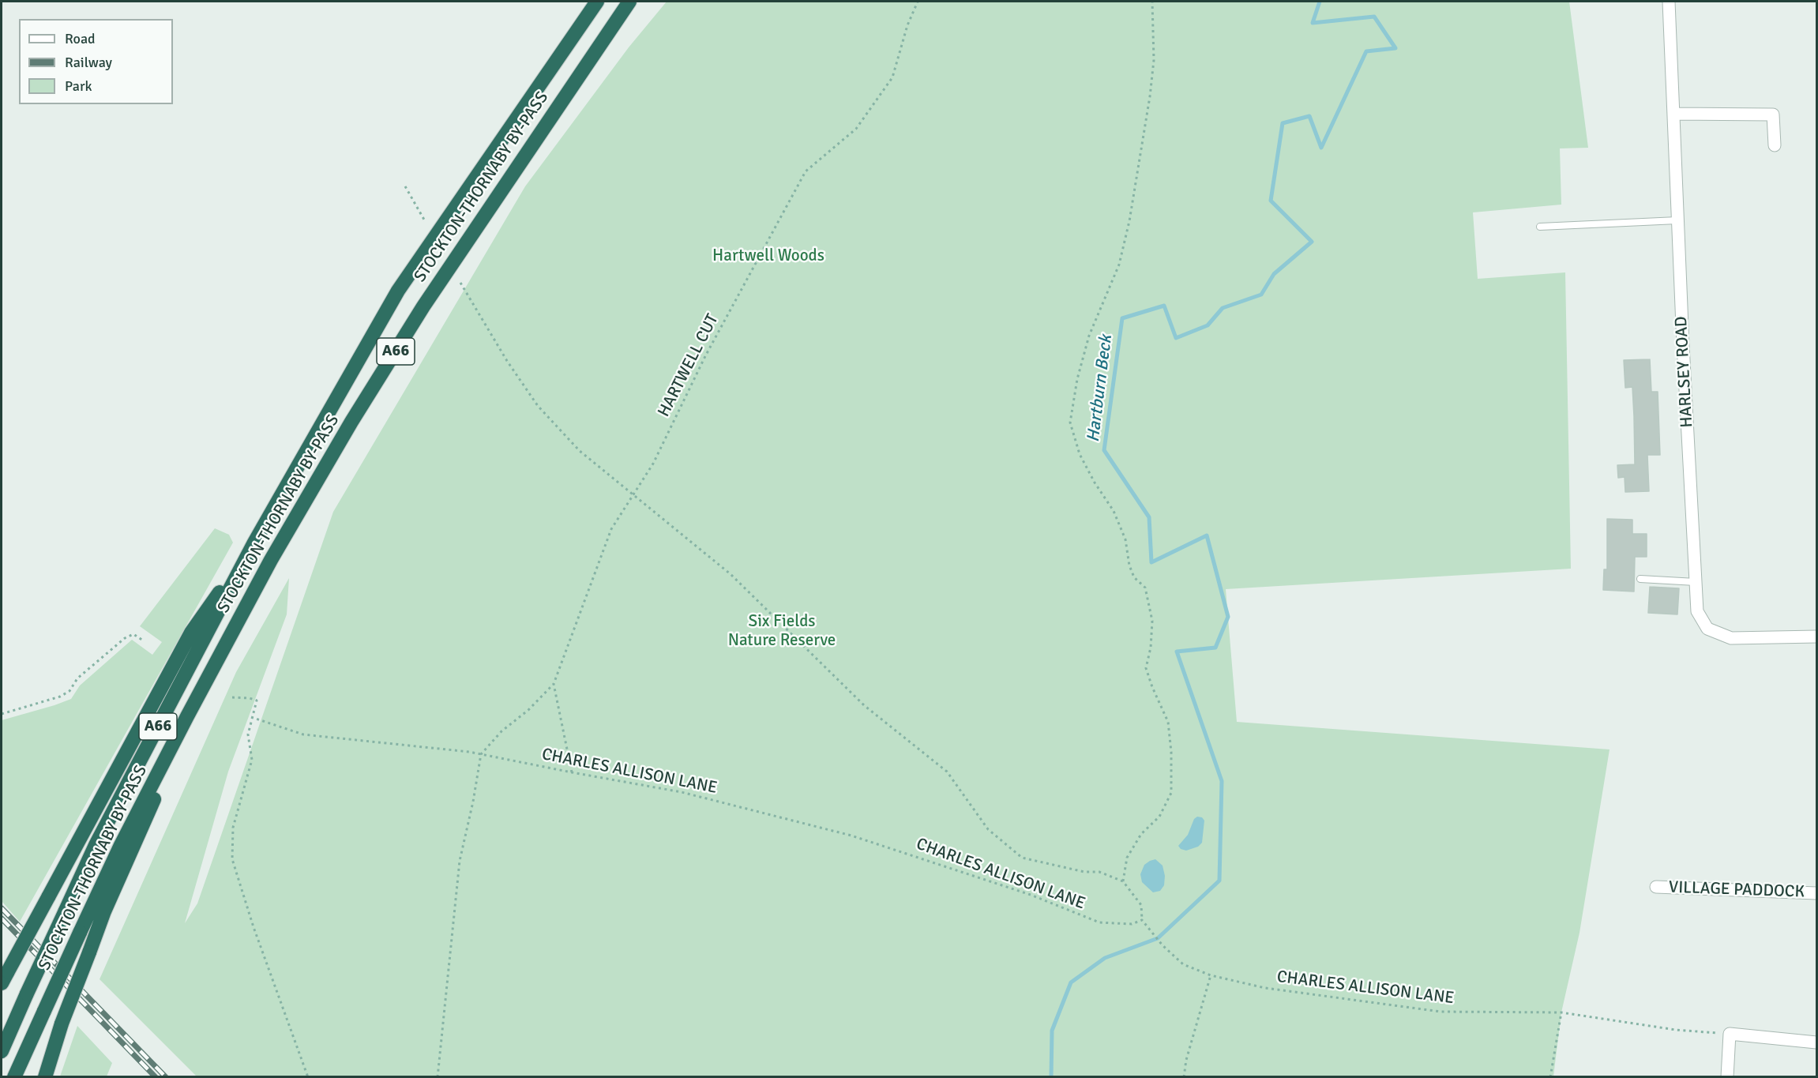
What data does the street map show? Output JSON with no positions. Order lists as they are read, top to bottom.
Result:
{
  "streets": {
    "highway": ["STOCKTON-THORNABY BY-PASS", "A66"],
    "street": ["HARLSEY ROAD", "VILLAGE PADDOCK"],
    "path": ["HARTWELL CUT", "CHARLES ALLISON LANE"]
  },
  "crossings": [
    ["STOCKTON-THORNABY BY-PASS", "A66"]
  ],
  "water": ["Hartburn Beck"],
  "parks": ["Hartwell Woods", "Six Fields Nature Reserve"],
  "legend": ["Road", "Railway", "Park"]
}
